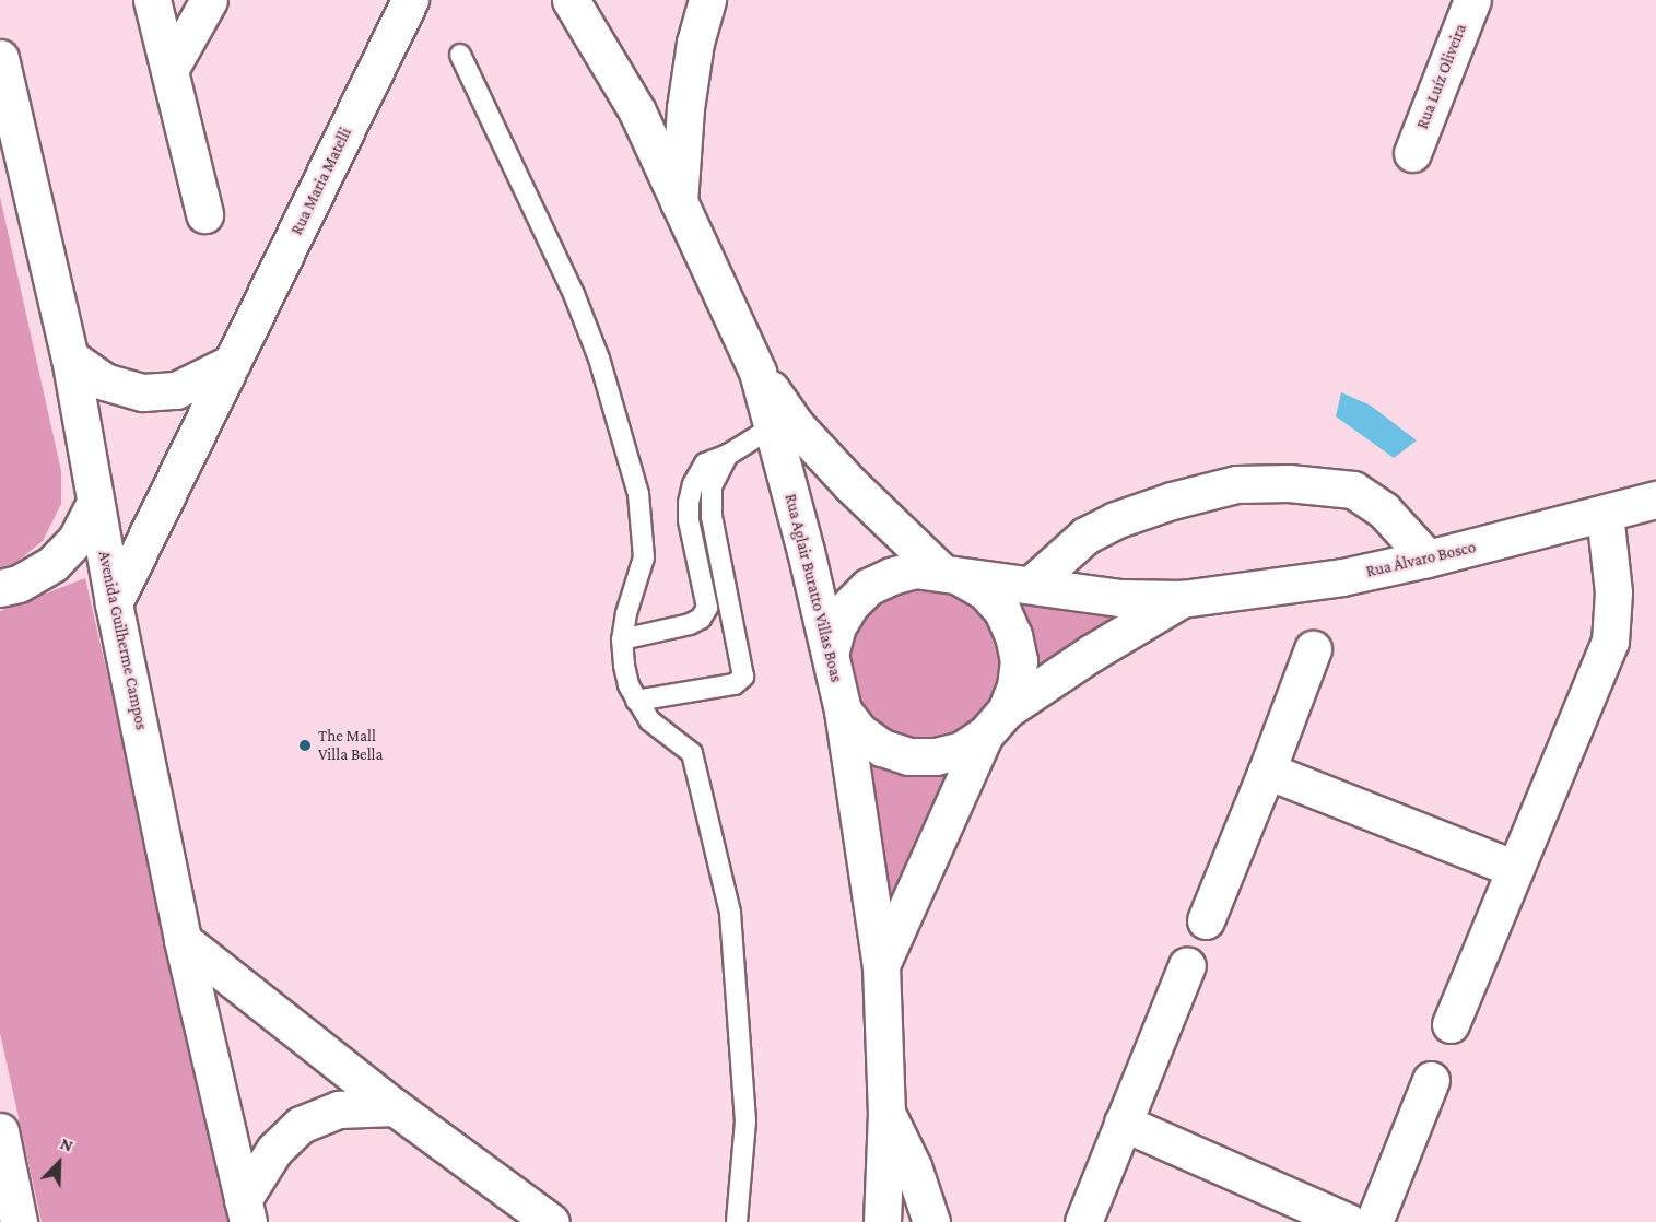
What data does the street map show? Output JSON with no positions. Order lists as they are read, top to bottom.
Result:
{
  "streets": {
    "main road": [
      "Rua Luíz Oliveira",
      "Rua Maria Matelli",
      "Rua Álvaro Bosco",
      "Rua Aglair Buratto Villas Boas",
      "Avenida Guilherme Campos"
    ]
  },
  "crossings": [
    ["Rua Maria Matelli", "Avenida Guilherme Campos"],
    ["Rua Álvaro Bosco", "Rua Aglair Buratto Villas Boas"]
  ],
  "places": ["The Mall Villa Bella"],
  "north": "top right"
}
